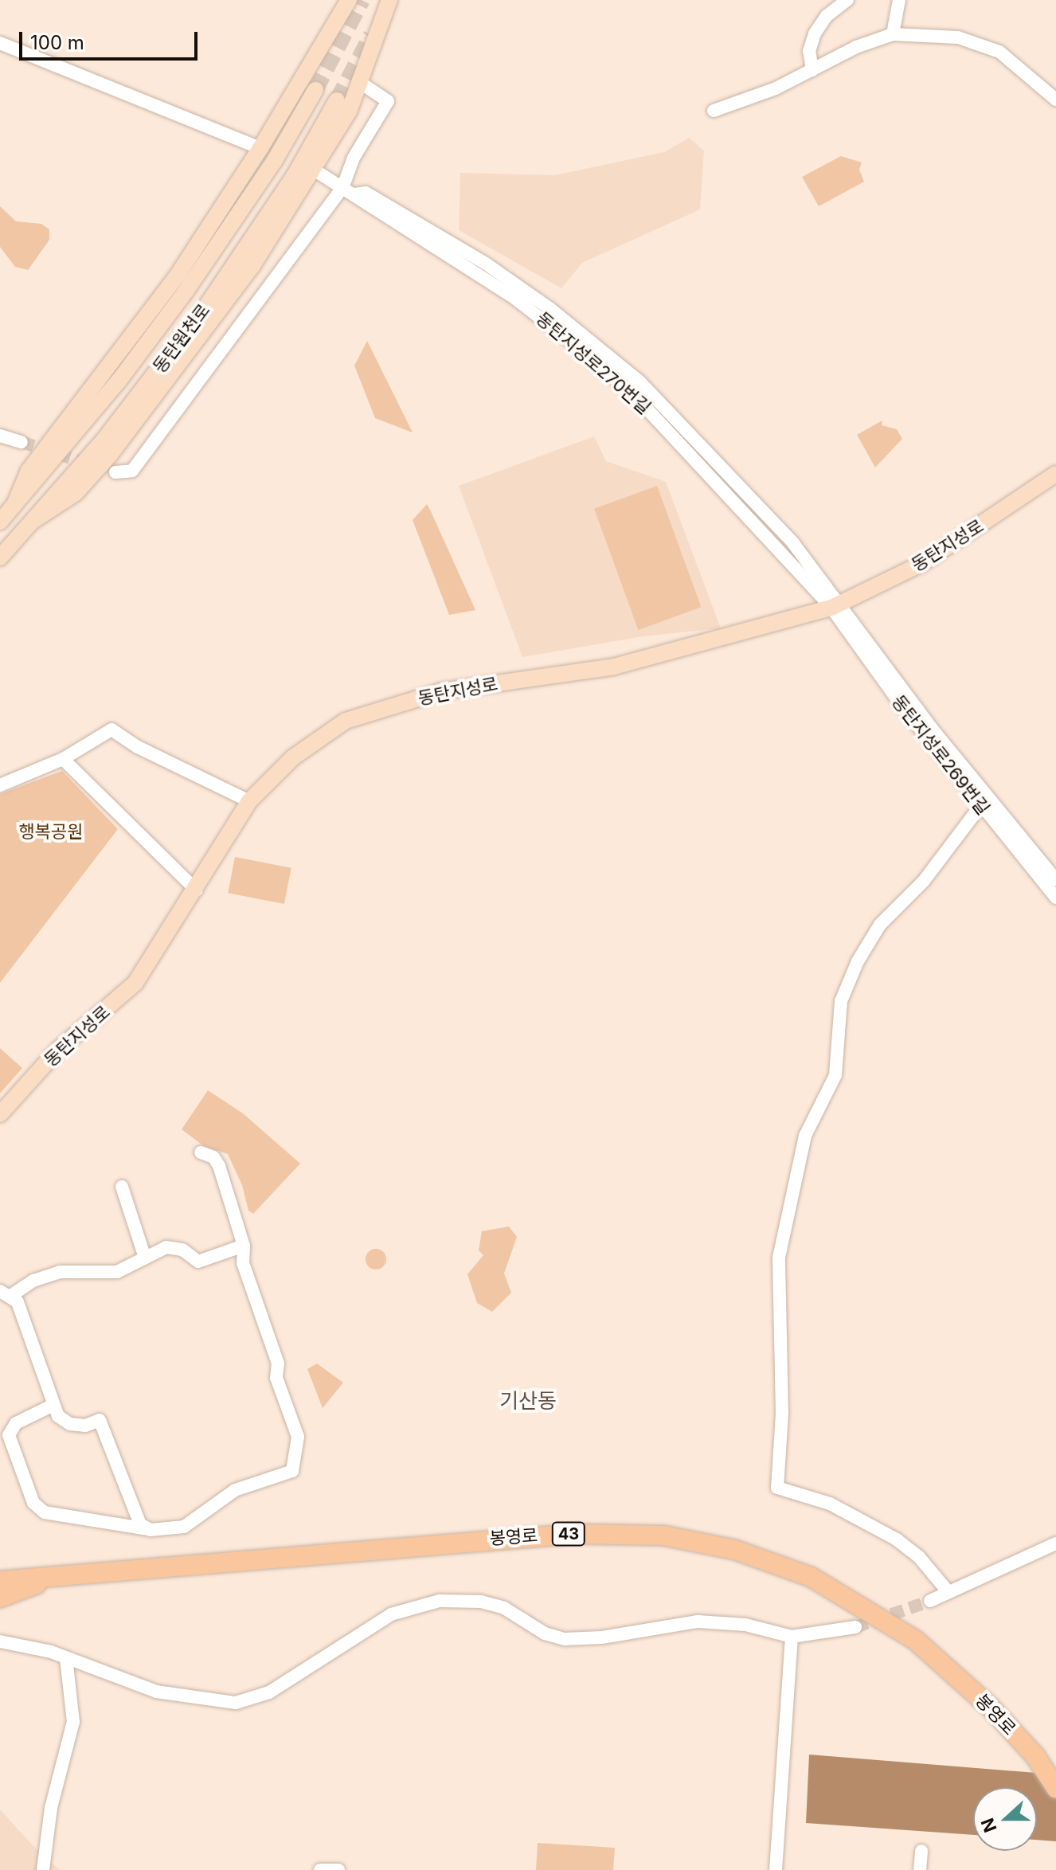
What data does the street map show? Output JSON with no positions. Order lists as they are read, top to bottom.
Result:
{
  "streets": {
    "highway": ["43", "봉영로"],
    "main road": ["동탄원천로", "동탄지성로"],
    "street": ["동탄지성로269번길"]
  },
  "crossings": [
    ["동탄지성로", "동탄지성로269번길"]
  ],
  "districts": ["기산동"],
  "parks": ["행복공원"],
  "scale_bar": "100 m",
  "north": "left"
}
